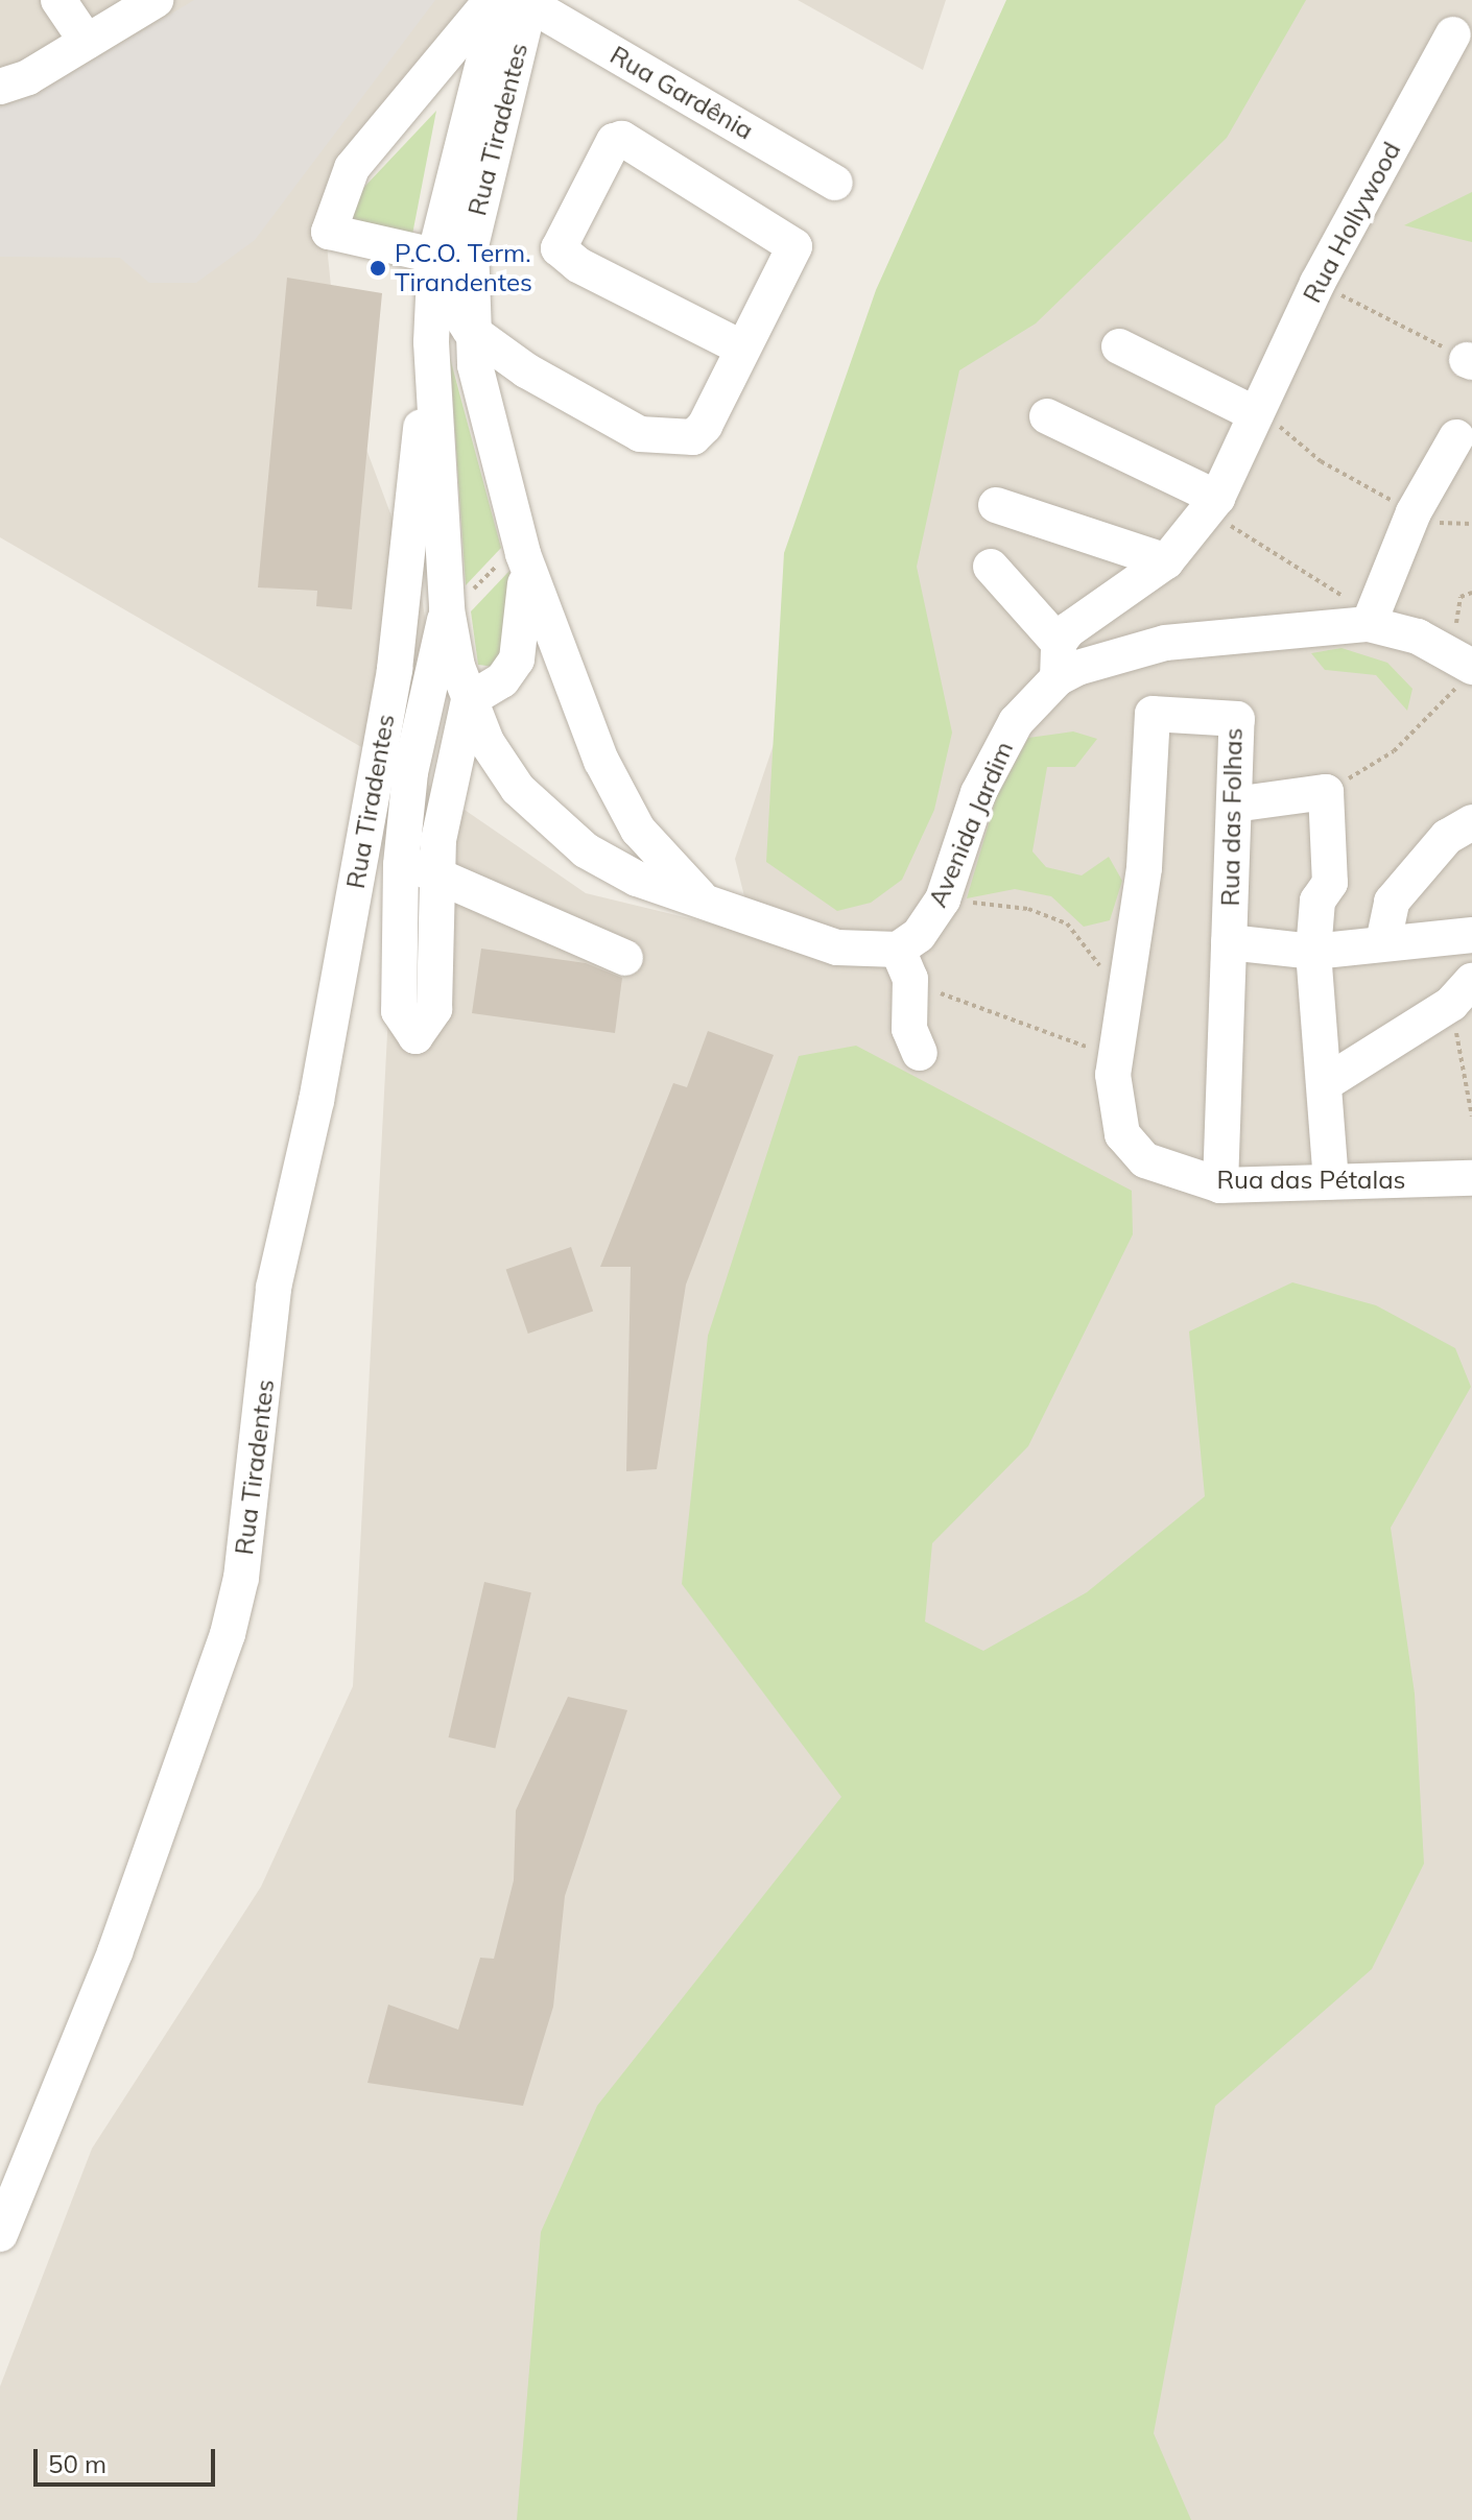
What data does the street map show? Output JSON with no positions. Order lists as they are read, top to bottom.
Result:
{
  "streets": {
    "street": [
      "Rua Gardênia",
      "Rua Tiradentes",
      "Rua Hollywood",
      "Rua das Folhas",
      "Avenida Jardim",
      "Rua das Pétalas"
    ]
  },
  "crossings": [
    ["Rua Gardênia", "Rua Tiradentes"],
    ["Rua das Folhas", "Rua das Pétalas"]
  ],
  "places": ["P.C.O. Term. Tirandentes"],
  "scale_bar": "50 m"
}
